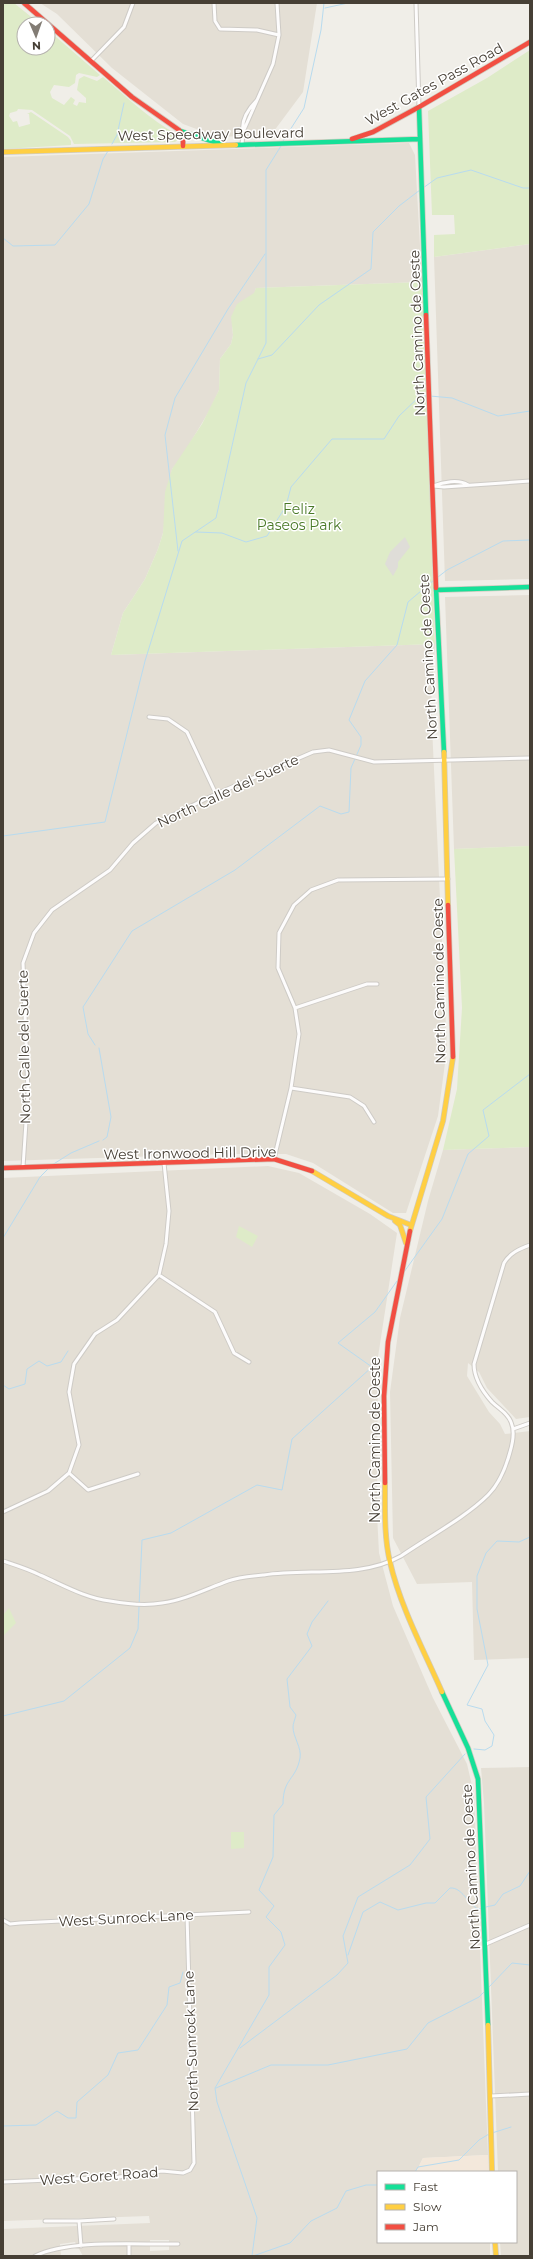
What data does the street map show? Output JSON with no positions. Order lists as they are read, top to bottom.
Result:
{
  "streets": {
    "street": [
      "West Gates Pass Road",
      "West Speedway Boulevard",
      "North Camino de Oeste",
      "North Calle del Suerte",
      "West Ironwood Hill Drive",
      "West Sunrock Lane",
      "North Sunrock Lane",
      "West Goret Road"
    ]
  },
  "crossings": [
    ["West Gates Pass Road", "West Speedway Boulevard"],
    ["West Gates Pass Road", "North Camino de Oeste"],
    ["West Speedway Boulevard", "North Camino de Oeste"],
    ["North Camino de Oeste", "North Calle del Suerte"],
    ["North Camino de Oeste", "West Ironwood Hill Drive"],
    ["North Calle del Suerte", "West Ironwood Hill Drive"],
    ["West Sunrock Lane", "North Sunrock Lane"],
    ["North Sunrock Lane", "West Goret Road"]
  ],
  "parks": ["Feliz Paseos Park"],
  "legend": ["Fast", "Slow", "Jam"],
  "north": "bottom"
}
